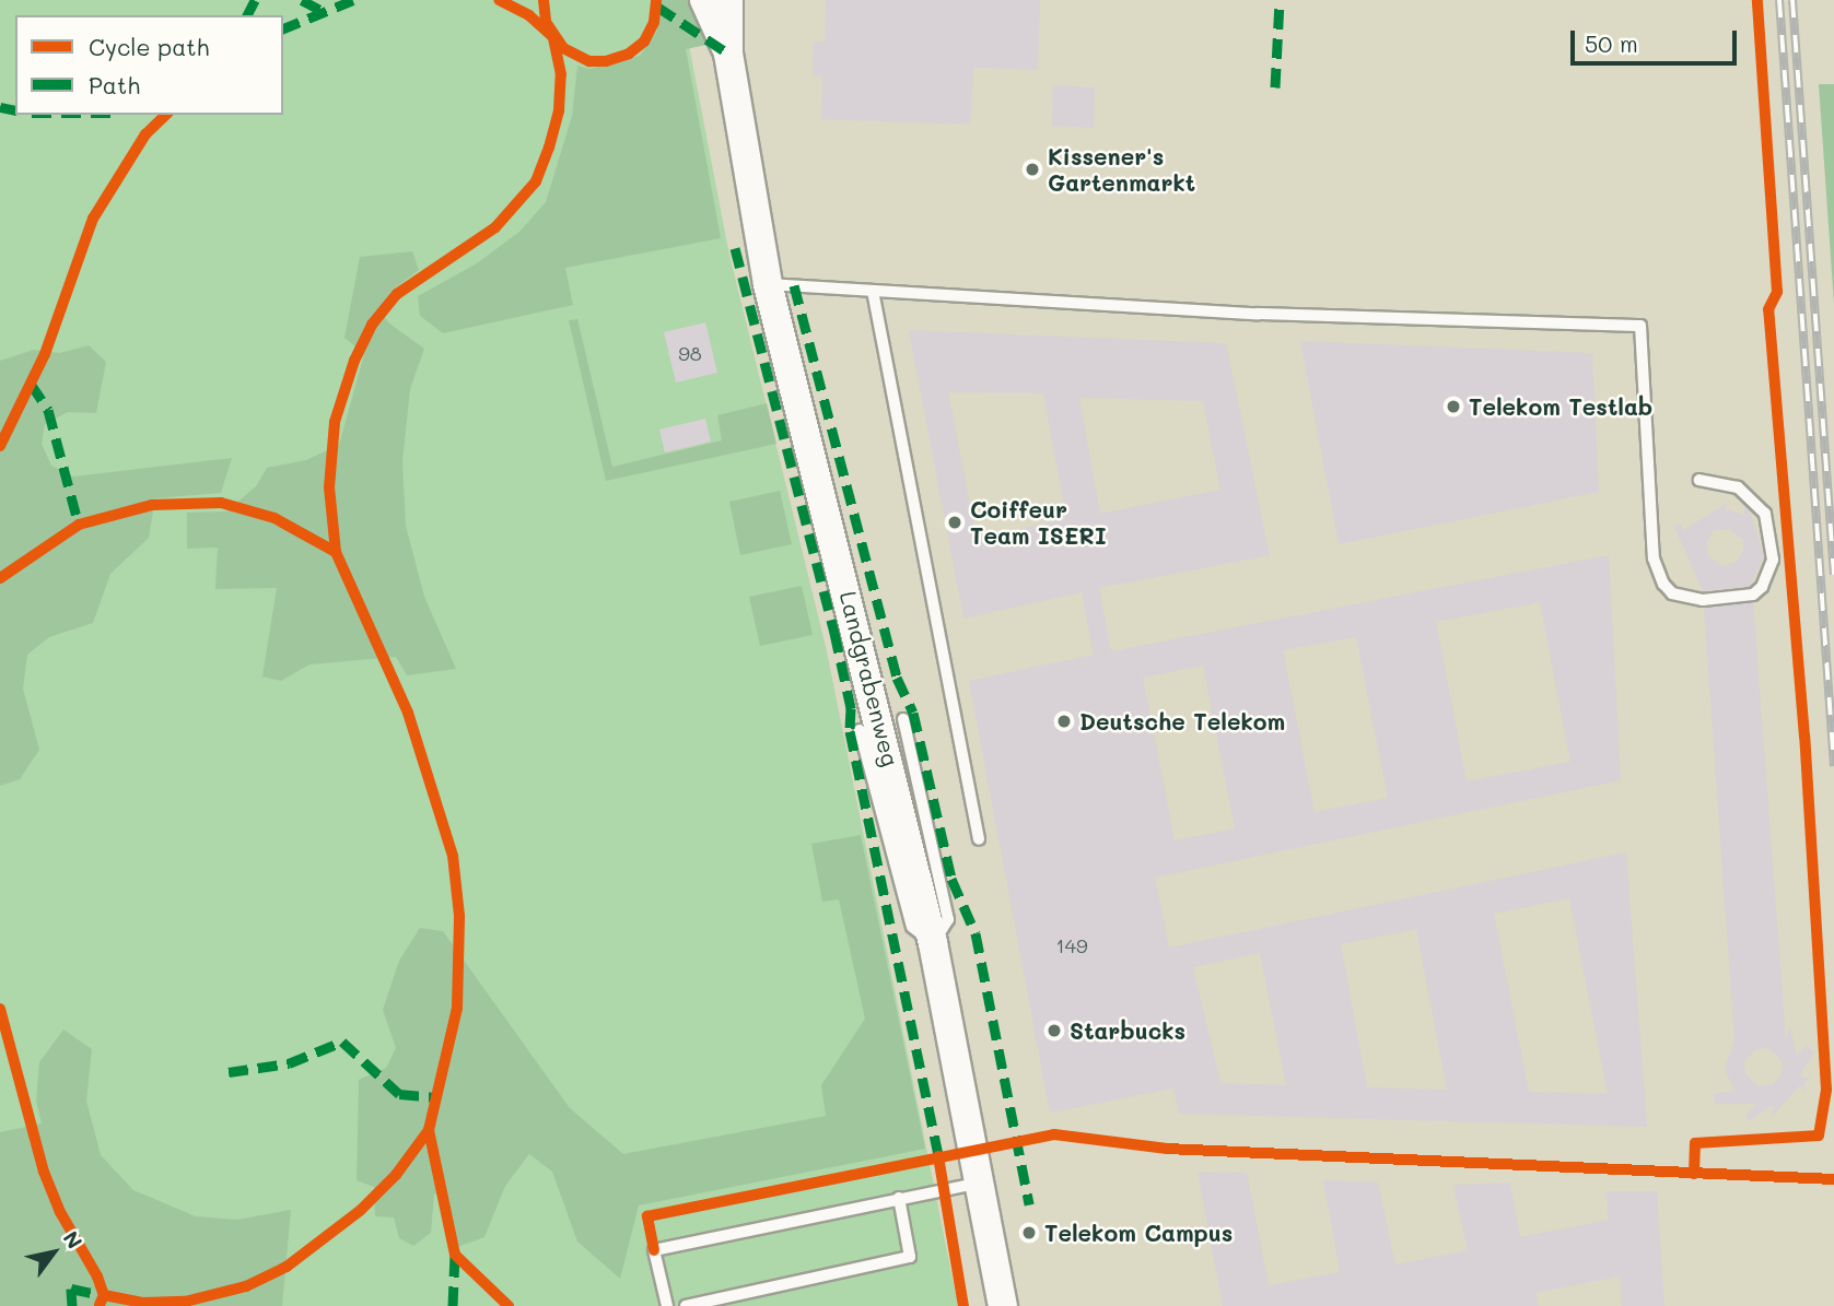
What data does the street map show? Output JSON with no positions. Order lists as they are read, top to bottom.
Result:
{
  "streets": {
    "street": ["Landgrabenweg"]
  },
  "places": [
    "Kissener's Gartenmarkt",
    "Telekom Testlab",
    "Coiffeur Team ISERI",
    "Deutsche Telekom",
    "Starbucks",
    "Telekom Campus"
  ],
  "house_numbers": ["98", "149"],
  "legend": ["Cycle path", "Path"],
  "scale_bar": "50 m",
  "north": "top right"
}
